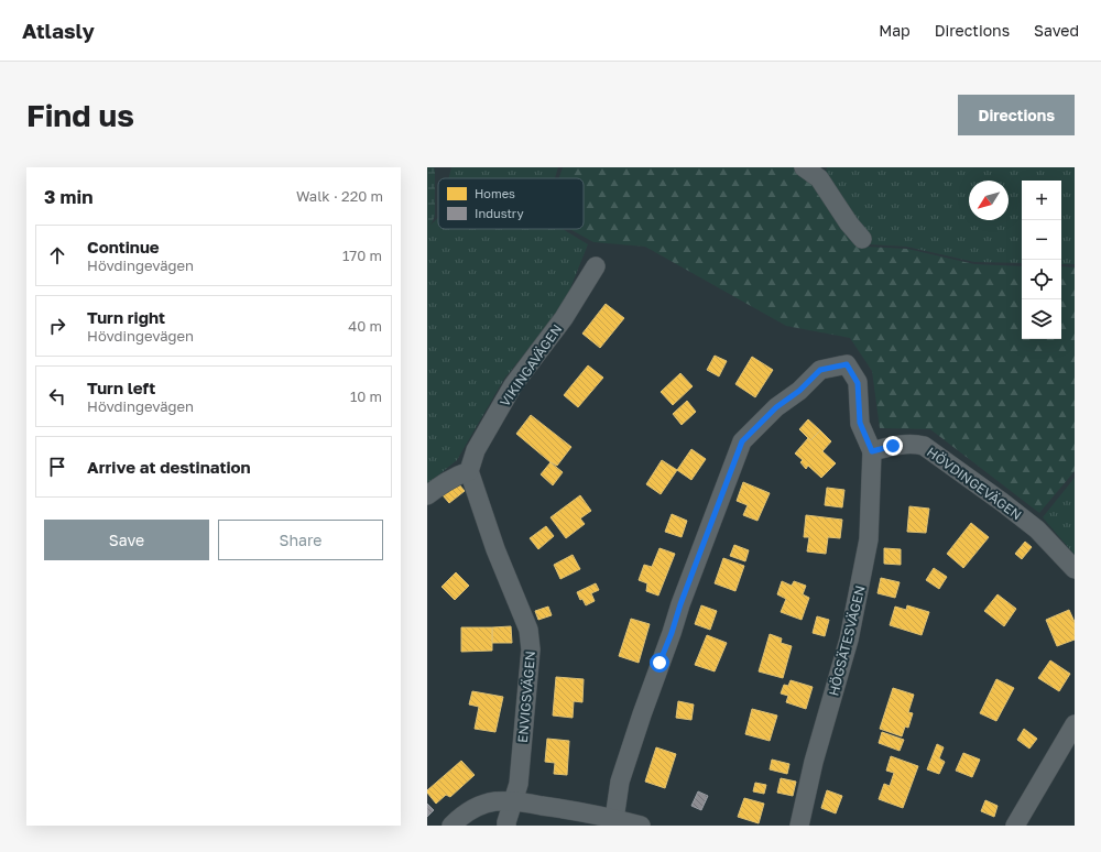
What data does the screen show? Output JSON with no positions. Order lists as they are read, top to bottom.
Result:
{
  "streets": {
    "street": [
      "VIKINGAVÄGEN",
      "HÖVDINGEVÄGEN",
      "HÖGSÄTESVÄGEN",
      "ENVIGSVÄGEN"
    ]
  },
  "crossings": [
    ["VIKINGAVÄGEN", "ENVIGSVÄGEN"],
    ["HÖVDINGEVÄGEN", "HÖGSÄTESVÄGEN"]
  ],
  "legend": ["Homes", "Industry"],
  "north": "bottom left",
  "page": {
    "header": "Atlasly",
    "nav": ["Map", "Directions", "Saved"],
    "buttons": [
      "Directions",
      ["Save", "Share"]
    ],
    "title": "Find us",
    "heading": ["3 min", "Walk · 220 m"],
    "map_buttons": ["+", "−"],
    "list": [
      ["Continue", "Hövdingevägen", "170 m"],
      ["Turn right", "Hövdingevägen", "40 m"],
      ["Turn left", "Hövdingevägen", "10 m"],
      "Arrive at destination"
    ]
  }
}
